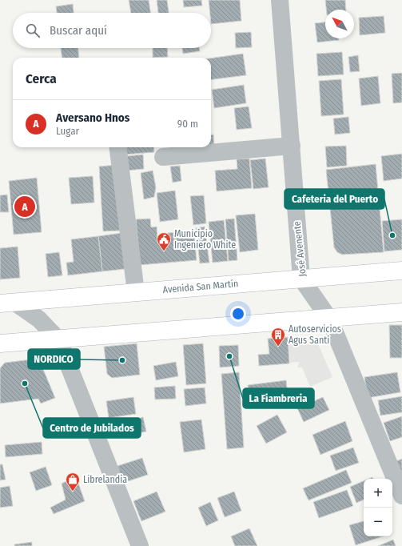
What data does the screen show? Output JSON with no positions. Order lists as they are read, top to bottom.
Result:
{
  "streets": {
    "main road": ["Avenida San Martín"],
    "street": ["José Avenente"]
  },
  "crossings": [
    ["José Avenente", "Avenida San Martín"]
  ],
  "places": {
    "other": [
      "Cafeteria del Puerto",
      "La Fiambreria",
      "NORDICO",
      "Centro de Jubilados"
    ],
    "public building": ["Municipio Ingeniero White"],
    "building": ["Autoservicios Agus Santi"],
    "shop": ["Librelandia"]
  },
  "north": "top left",
  "page": {
    "search": "Buscar aquí",
    "heading": "Cerca",
    "list": [
      {
        "mark": "A",
        "name": "Aversano Hnos",
        "note": "Lugar",
        "value": "90 m"
      }
    ],
    "pins": "A",
    "map_buttons": ["+", "−"]
  }
}
